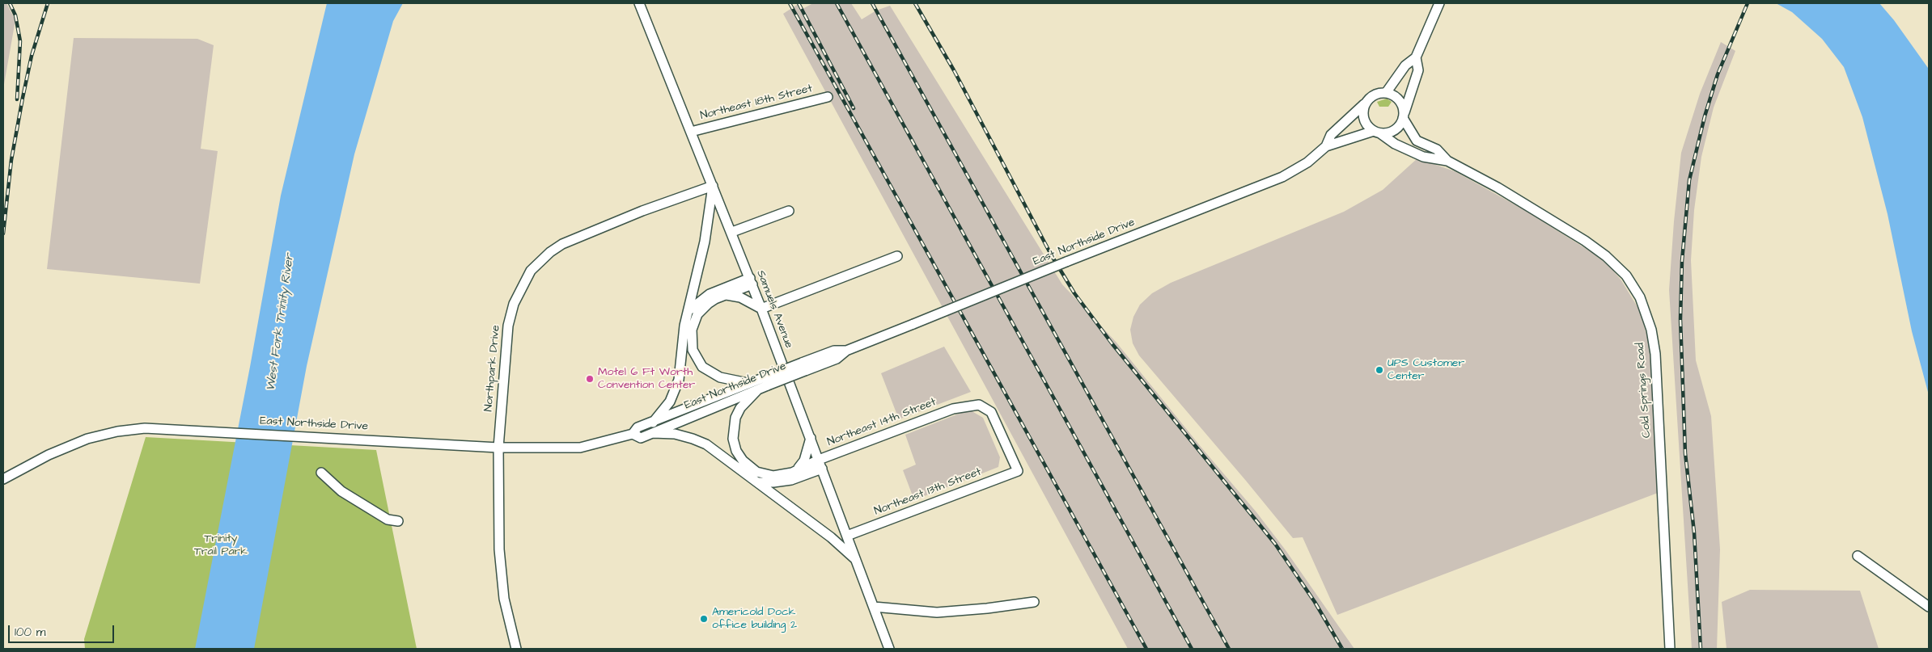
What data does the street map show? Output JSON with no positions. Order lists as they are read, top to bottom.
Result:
{
  "streets": {
    "street": [
      "Northeast 18th Street",
      "East Northside Drive",
      "Samuels Avenue",
      "Northpark Drive",
      "Cold Springs Road",
      "Northeast 14th Street",
      "Northeast 13th Street"
    ]
  },
  "crossings": [
    ["Northeast 18th Street", "Samuels Avenue"],
    ["East Northside Drive", "Northpark Drive"],
    ["East Northside Drive", "Cold Springs Road"],
    ["Samuels Avenue", "Northpark Drive"],
    ["Samuels Avenue", "Northeast 14th Street"],
    ["Samuels Avenue", "Northeast 13th Street"],
    ["Northeast 14th Street", "Northeast 13th Street"]
  ],
  "water": ["West Fork Trinity River"],
  "parks": ["Trinity Trail Park"],
  "places": ["UPS Customer Center", "Motel 6 Ft Worth Convention Center", "Americold Dock office building 2"],
  "scale_bar": "100 m"
}
